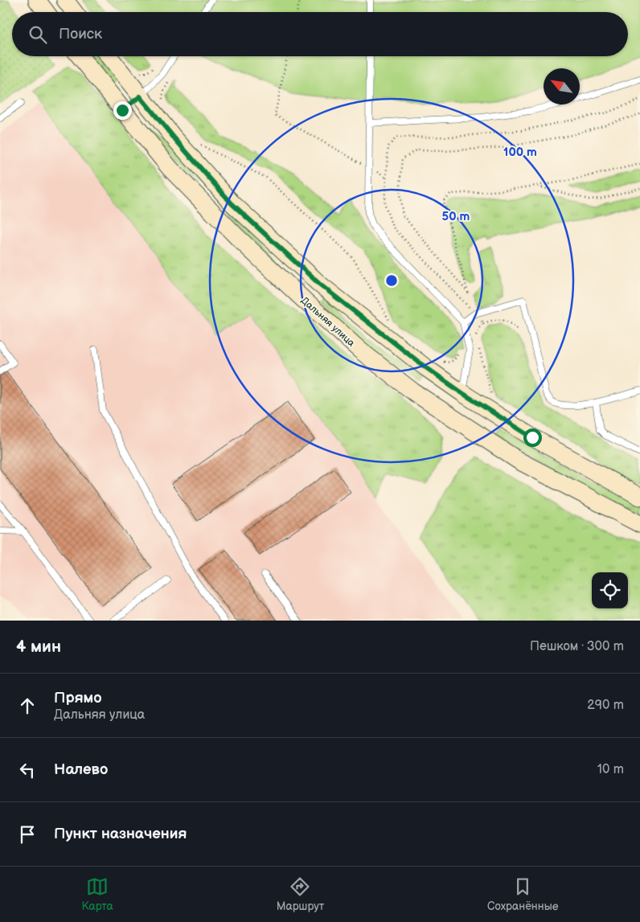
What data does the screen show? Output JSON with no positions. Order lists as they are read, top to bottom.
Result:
{
  "streets": {
    "main road": ["Дальняя улица"]
  },
  "north": "top left",
  "page": {
    "search": "Поиск",
    "heading": ["4 мин", "Пешком · 300 m"],
    "list": [
      ["Прямо", "Дальняя улица", "290 m"],
      ["Налево", "10 m"],
      "Пункт назначения"
    ],
    "nav": ["Карта", "Маршрут", "Сохранённые"]
  },
  "rings": ["100 m", "50 m"]
}
